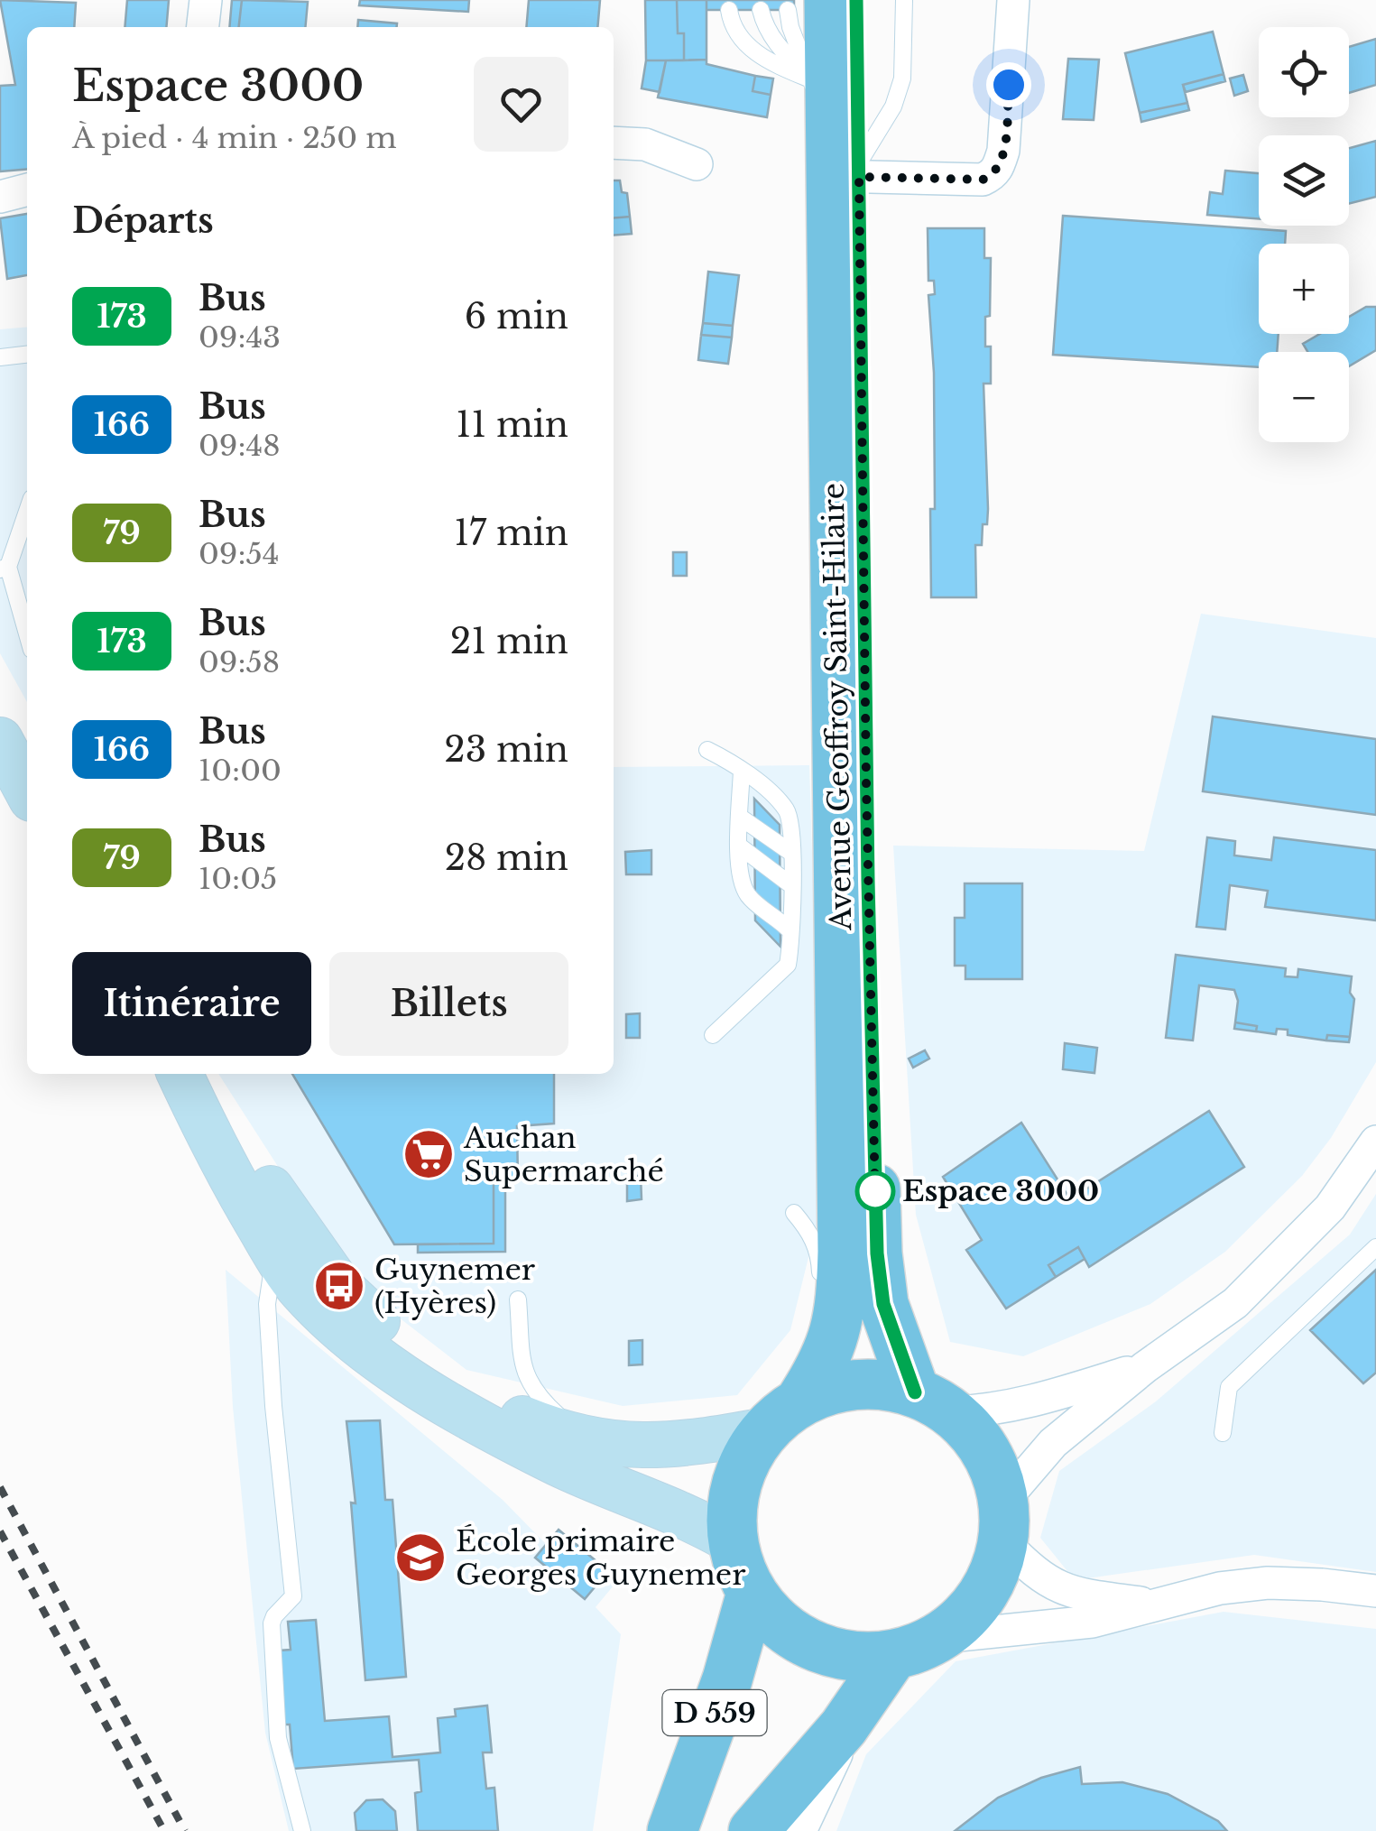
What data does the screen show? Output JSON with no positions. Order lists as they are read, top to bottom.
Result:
{
  "streets": {
    "main road": ["Avenue Geoffroy Saint-Hilaire", "D 559"]
  },
  "crossings": [
    ["Avenue Geoffroy Saint-Hilaire", "D 559"]
  ],
  "places": {
    "supermarket": ["Auchan Supermarché"],
    "other": ["Espace 3000"],
    "bus stop": ["Guynemer (Hyères)"],
    "school or university": ["École primaire Georges Guynemer"]
  },
  "lines": ["bus line 173"],
  "page": {
    "map_buttons": ["+", "−"],
    "heading": [
      ["Espace 3000", "À pied · 4 min · 250 m"],
      "Départs"
    ],
    "list": [
      {
        "mark": "173",
        "name": "Bus",
        "note": "09:43",
        "value": "6 min"
      },
      {
        "mark": "166",
        "name": "Bus",
        "note": "09:48",
        "value": "11 min"
      },
      {
        "mark": "79",
        "name": "Bus",
        "note": "09:54",
        "value": "17 min"
      },
      {
        "mark": "173",
        "name": "Bus",
        "note": "09:58",
        "value": "21 min"
      },
      {
        "mark": "166",
        "name": "Bus",
        "note": "10:00",
        "value": "23 min"
      },
      {
        "mark": "79",
        "name": "Bus",
        "note": "10:05",
        "value": "28 min"
      }
    ],
    "buttons": ["Itinéraire", "Billets"]
  }
}
